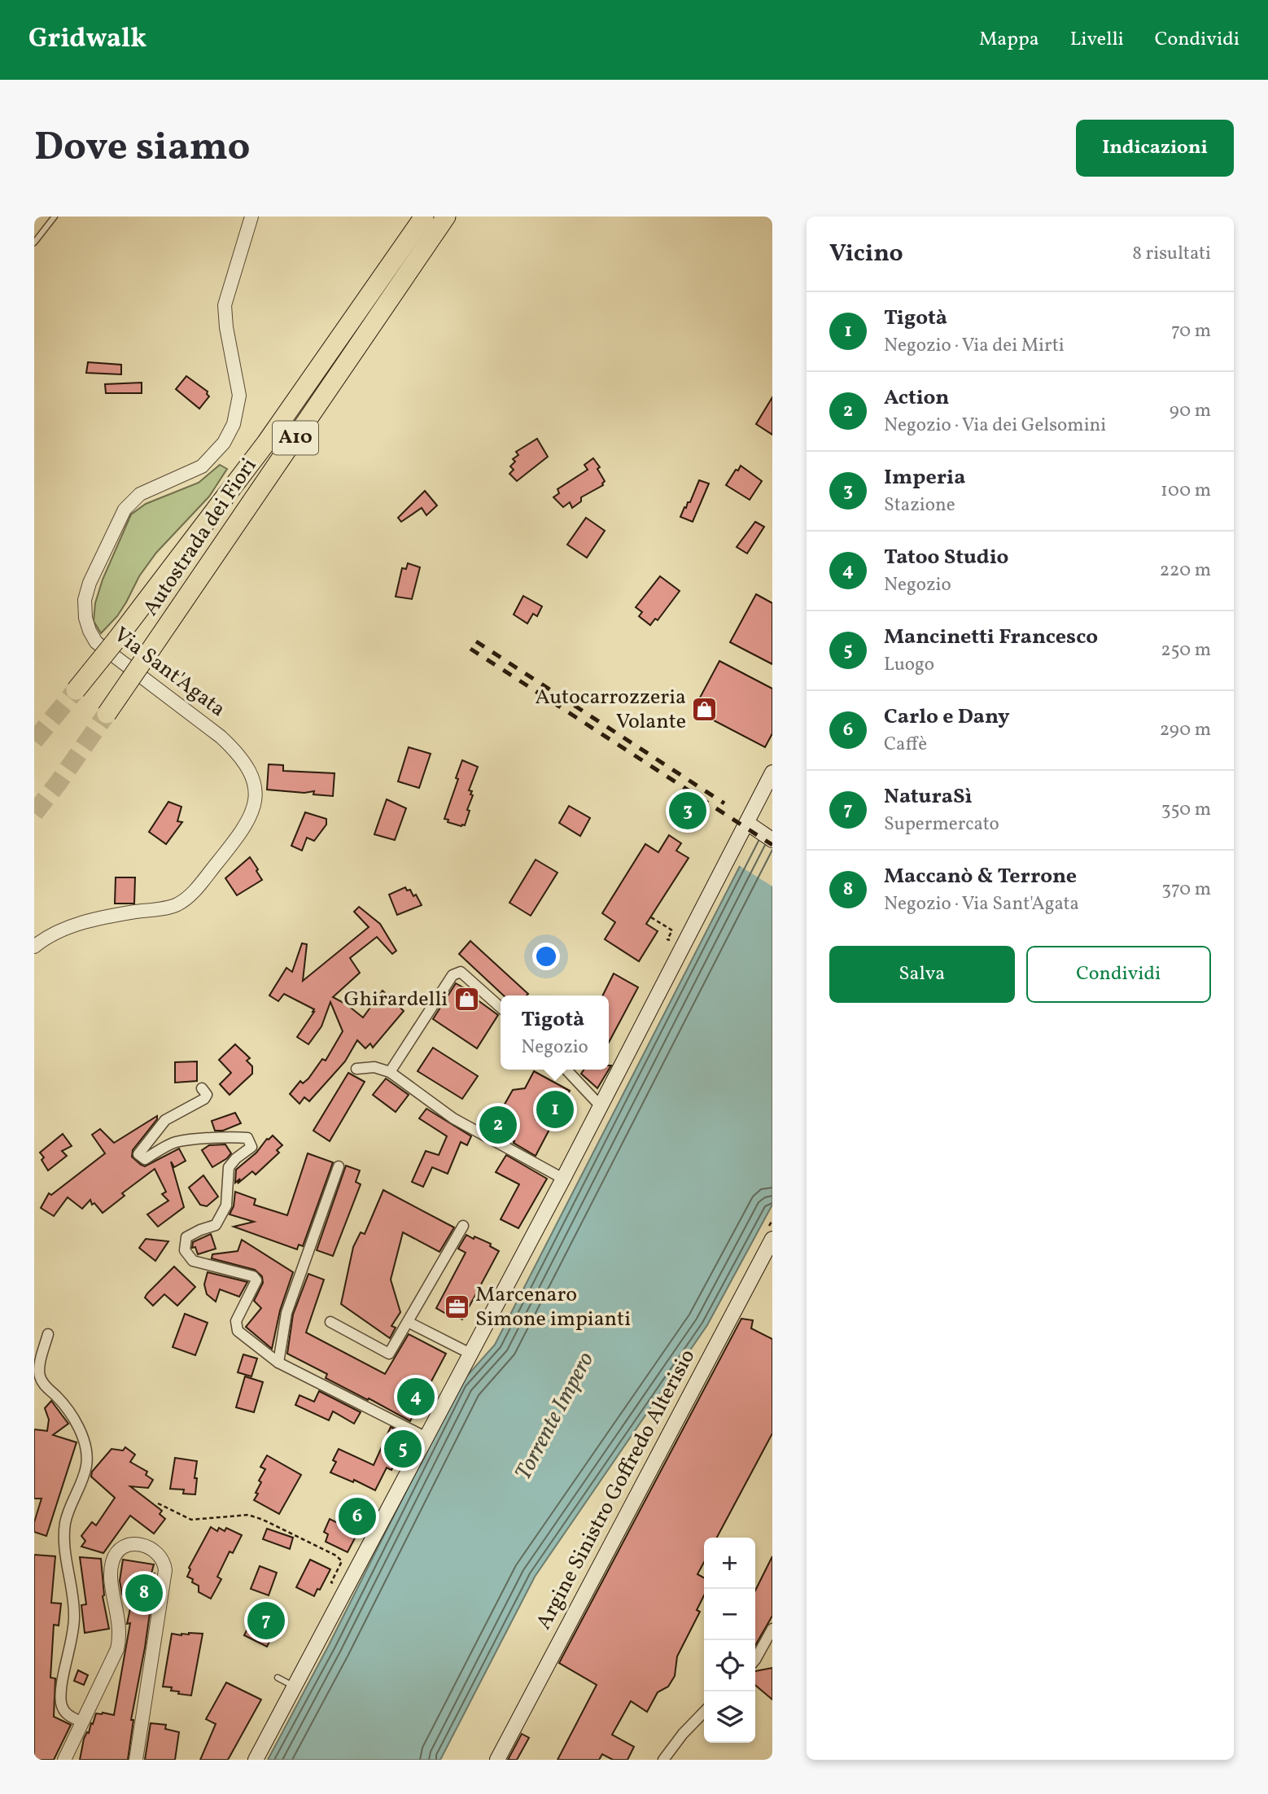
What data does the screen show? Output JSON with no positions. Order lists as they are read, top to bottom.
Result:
{
  "streets": {
    "highway": ["A10", "Autostrada dei Fiori"],
    "main road": ["Argine Sinistro Goffredo Alterisio"],
    "street": ["Via Sant'Agata"]
  },
  "water": ["Torrente Impero"],
  "places": {
    "shop": ["Autocarrozzeria Volante", "Ghirardelli"],
    "office": ["Marcenaro Simone impianti"]
  },
  "page": {
    "header": "Gridwalk",
    "nav": ["Mappa", "Livelli", "Condividi"],
    "buttons": [
      "Indicazioni",
      ["Salva", "Condividi"]
    ],
    "title": "Dove siamo",
    "heading": ["Vicino", "8 risultati"],
    "list": [
      {
        "mark": "1",
        "name": "Tigotà",
        "note": "Negozio · Via dei Mirti",
        "value": "70 m"
      },
      {
        "mark": "2",
        "name": "Action",
        "note": "Negozio · Via dei Gelsomini",
        "value": "90 m"
      },
      {
        "mark": "3",
        "name": "Imperia",
        "note": "Stazione",
        "value": "100 m"
      },
      {
        "mark": "4",
        "name": "Tatoo Studio",
        "note": "Negozio",
        "value": "220 m"
      },
      {
        "mark": "5",
        "name": "Mancinetti Francesco",
        "note": "Luogo",
        "value": "250 m"
      },
      {
        "mark": "6",
        "name": "Carlo e Dany",
        "note": "Caffè",
        "value": "290 m"
      },
      {
        "mark": "7",
        "name": "NaturaSì",
        "note": "Supermercato",
        "value": "350 m"
      },
      {
        "mark": "8",
        "name": "Maccanò & Terrone",
        "note": "Negozio · Via Sant'Agata",
        "value": "370 m"
      }
    ],
    "pins": [
      "3",
      "1",
      "2",
      "4",
      "5",
      "6",
      "8",
      "7"
    ],
    "popup": ["Tigotà", "Negozio"],
    "map_buttons": ["+", "−"]
  }
}
